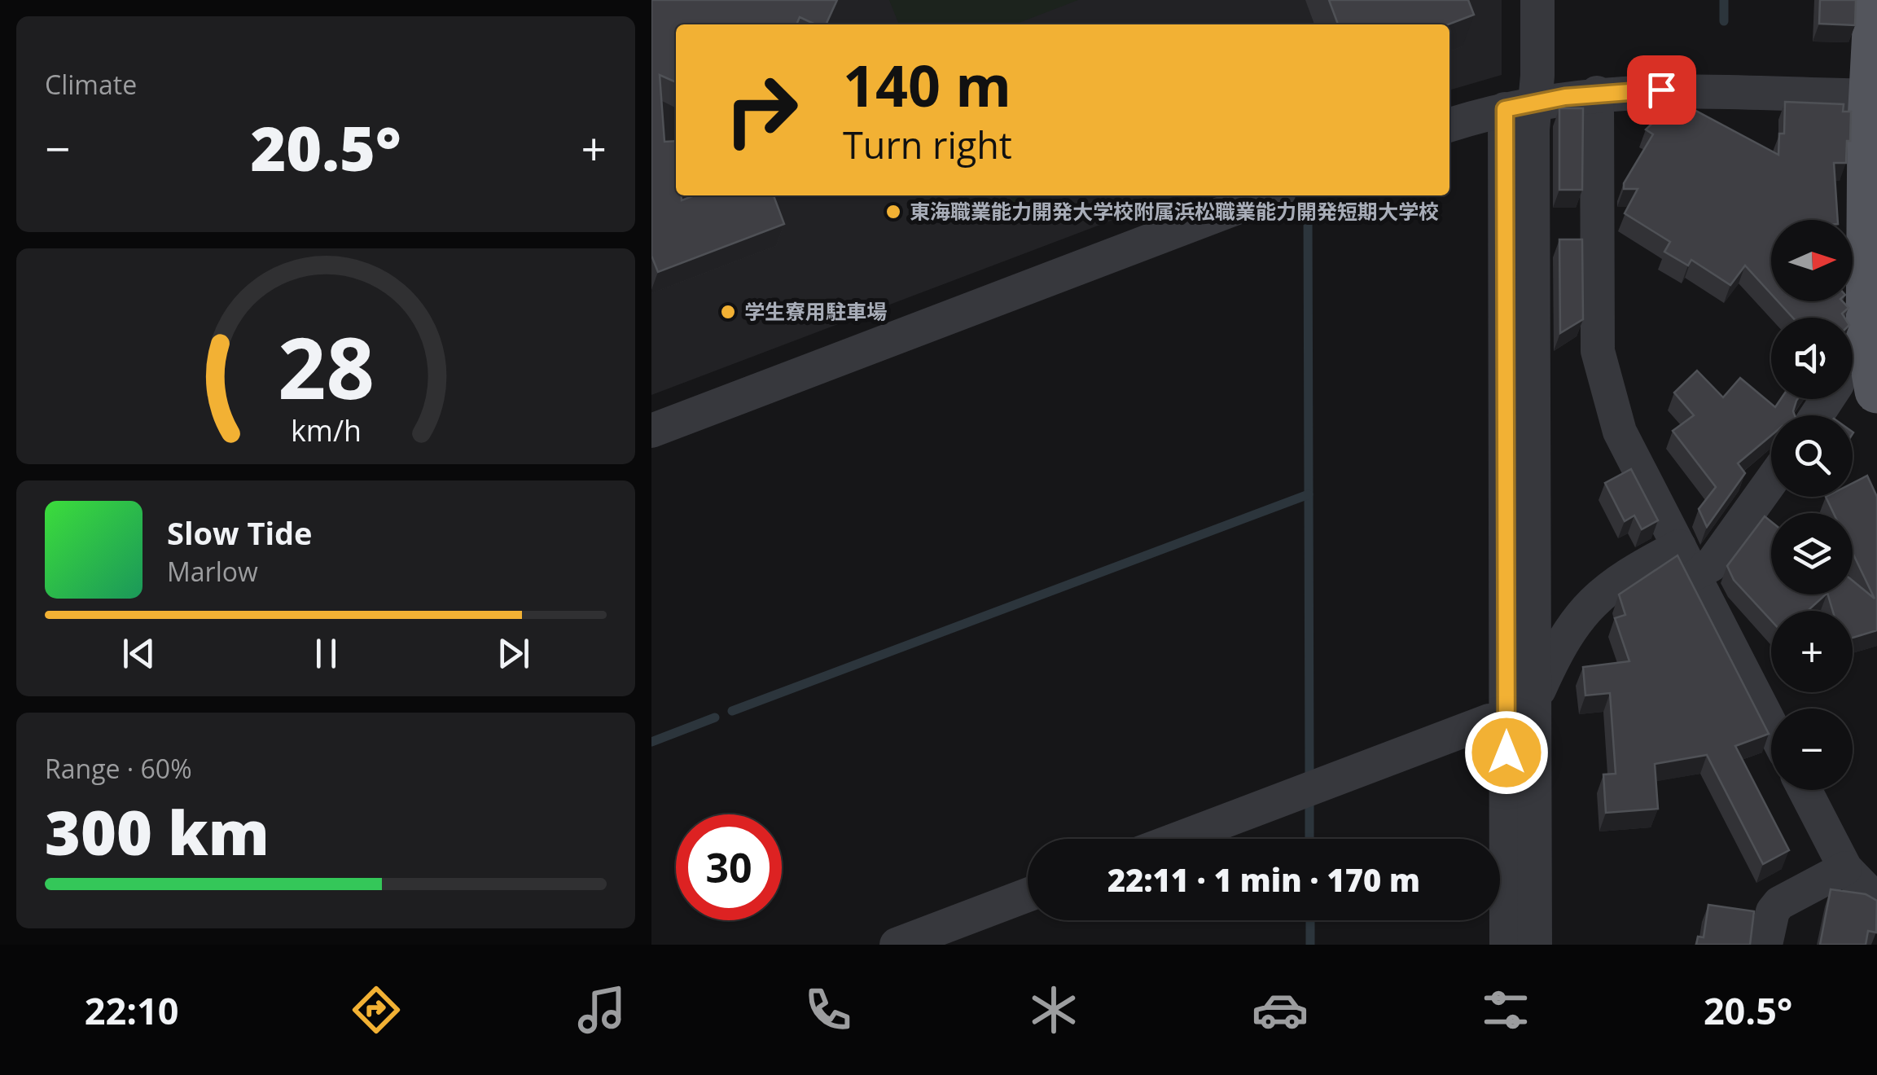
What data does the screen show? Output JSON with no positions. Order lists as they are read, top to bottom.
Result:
{
  "places": ["東海職業能力開発大学校附属浜松職業能力開発短期大学校", "学生寮用駐車場"],
  "north": "right",
  "page": {
    "tile": [
      "Climate",
      ["Range · 60%", "300 km"]
    ],
    "turn": ["140 m", "Turn right"],
    "heat": ["−", "20.5°", "+"],
    "map_buttons": ["+", "−"],
    "song": ["Slow Tide", "Marlow"],
    "limit": "30",
    "trip": "22:11 · 1 min · 170 m",
    "tabs": ["22:10", "20.5°"],
    "gauge": ["28", "km/h"]
  }
}
